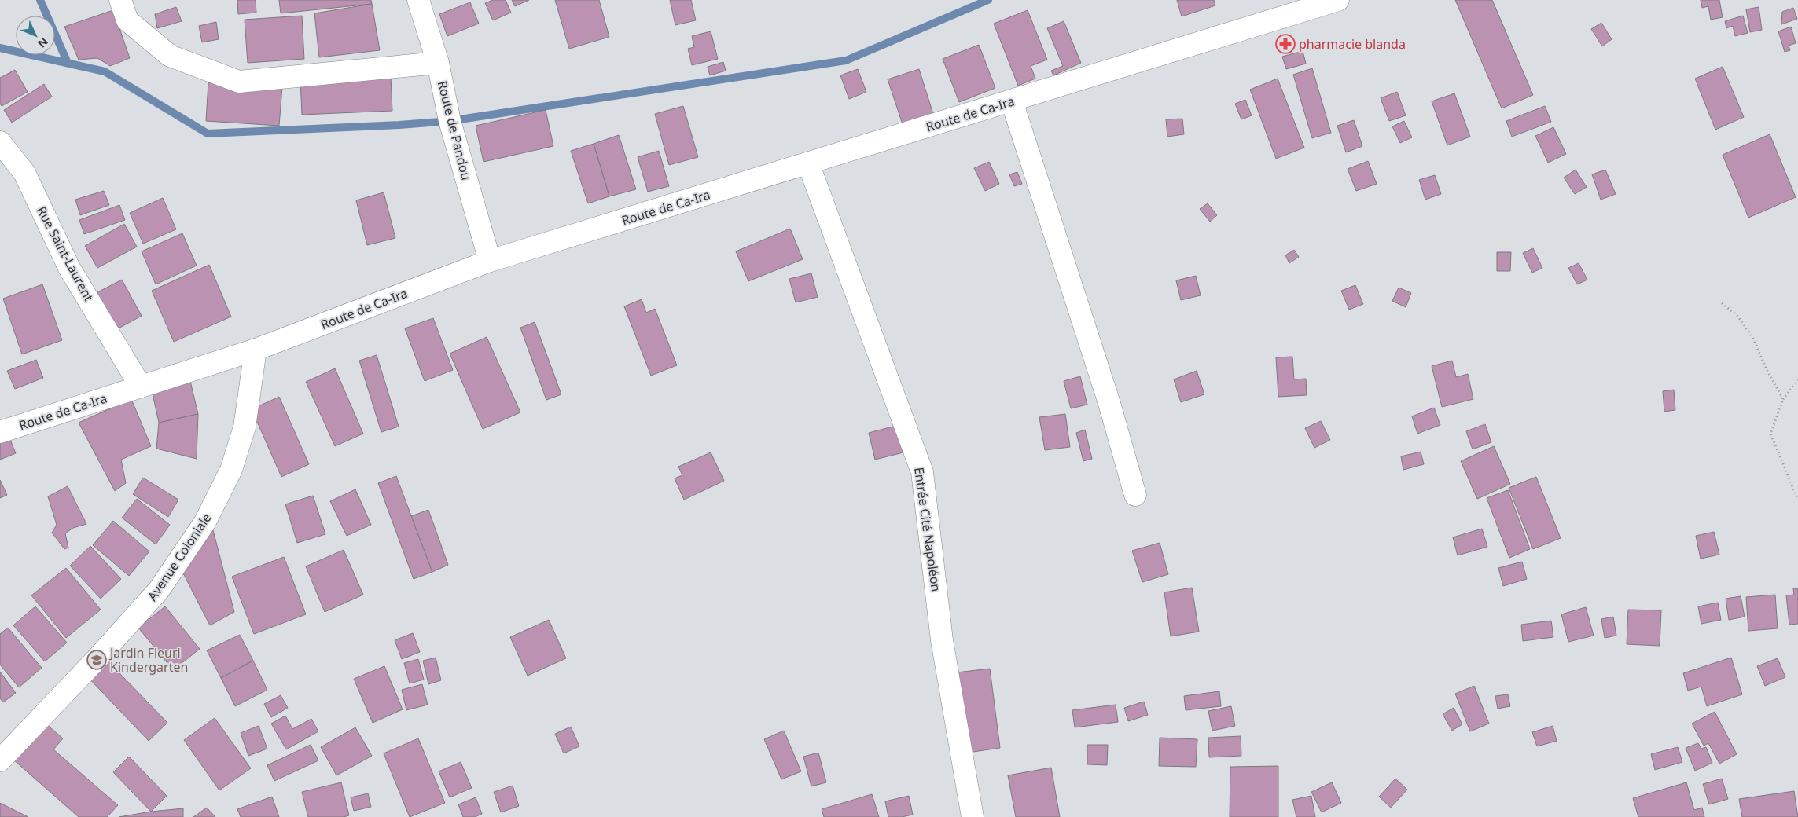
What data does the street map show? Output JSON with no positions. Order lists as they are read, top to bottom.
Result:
{
  "streets": {
    "street": [
      "Route de Ca-Ira",
      "Route de Pandou",
      "Rue Saint-Laurent",
      "Entrée Cité Napoléon",
      "Avenue Coloniale"
    ]
  },
  "crossings": [
    ["Route de Ca-Ira", "Route de Pandou"],
    ["Route de Ca-Ira", "Rue Saint-Laurent"],
    ["Route de Ca-Ira", "Entrée Cité Napoléon"],
    ["Route de Ca-Ira", "Avenue Coloniale"]
  ],
  "places": {
    "pharmacy": ["pharmacie blanda"],
    "school or university": ["Jardin Fleuri Kindergarten"]
  },
  "north": "bottom right"
}
